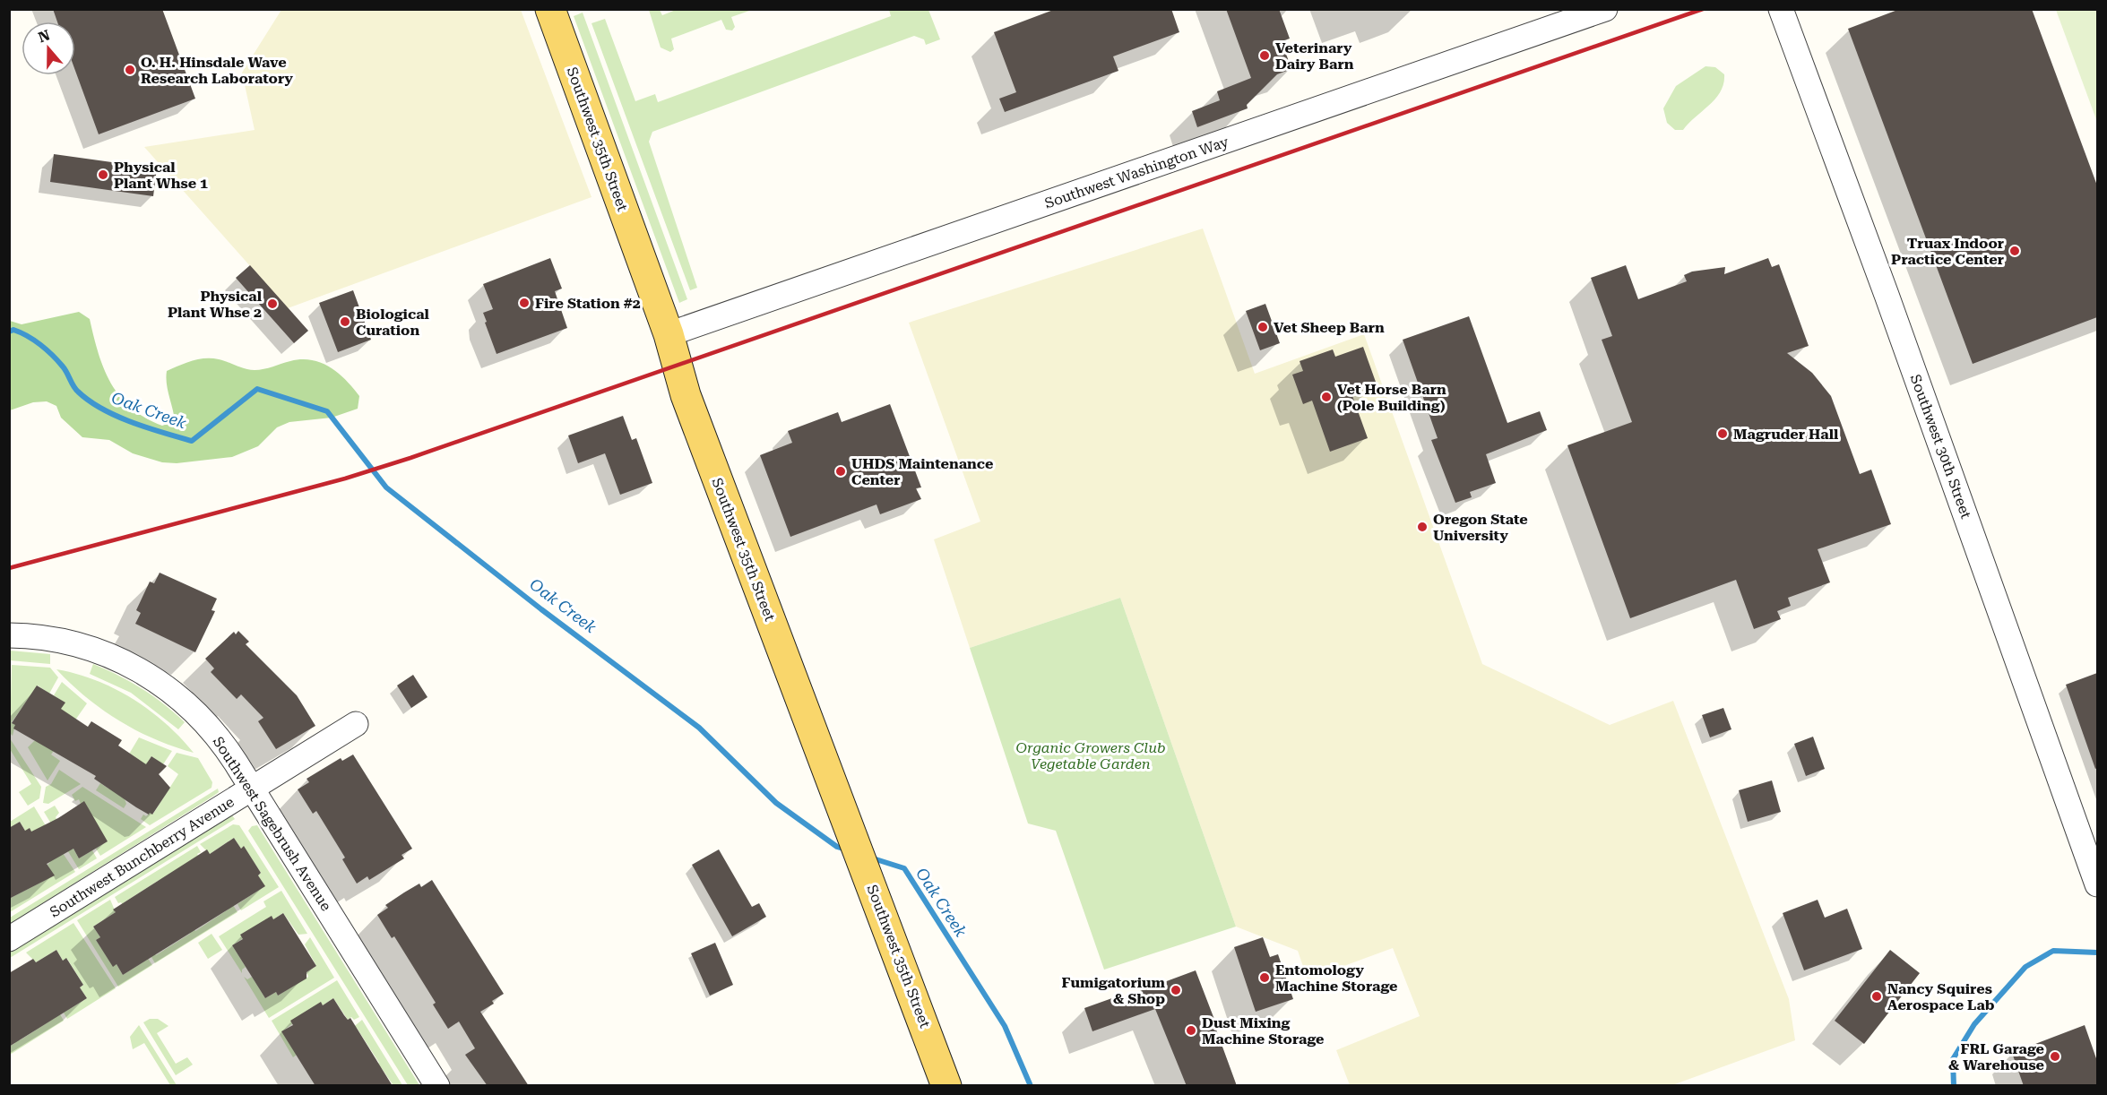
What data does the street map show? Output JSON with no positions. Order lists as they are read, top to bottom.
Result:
{
  "streets": {
    "main road": ["Southwest 35th Street"],
    "street": [
      "Southwest Washington Way",
      "Southwest 30th Street",
      "Southwest Sagebrush Avenue",
      "Southwest Bunchberry Avenue"
    ]
  },
  "crossings": [
    ["Southwest 35th Street", "Southwest Washington Way"],
    ["Southwest Sagebrush Avenue", "Southwest Bunchberry Avenue"]
  ],
  "water": ["Oak Creek"],
  "parks": ["Organic Growers Club Vegetable Garden"],
  "places": [
    "Veterinary Dairy Barn",
    "O. H. Hinsdale Wave Research Laboratory",
    "Physical Plant Whse 1",
    "Truax Indoor Practice Center",
    "Fire Station #2",
    "Physical Plant Whse 2",
    "Biological Curation",
    "Vet Sheep Barn",
    "Vet Horse Barn (Pole Building)",
    "Magruder Hall",
    "UHDS Maintenance Center",
    "Oregon State University",
    "Entomology Machine Storage",
    "Fumigatorium & Shop",
    "Nancy Squires Aerospace Lab",
    "Dust Mixing Machine Storage",
    "FRL Garage & Warehouse"
  ],
  "north": "top"
}
